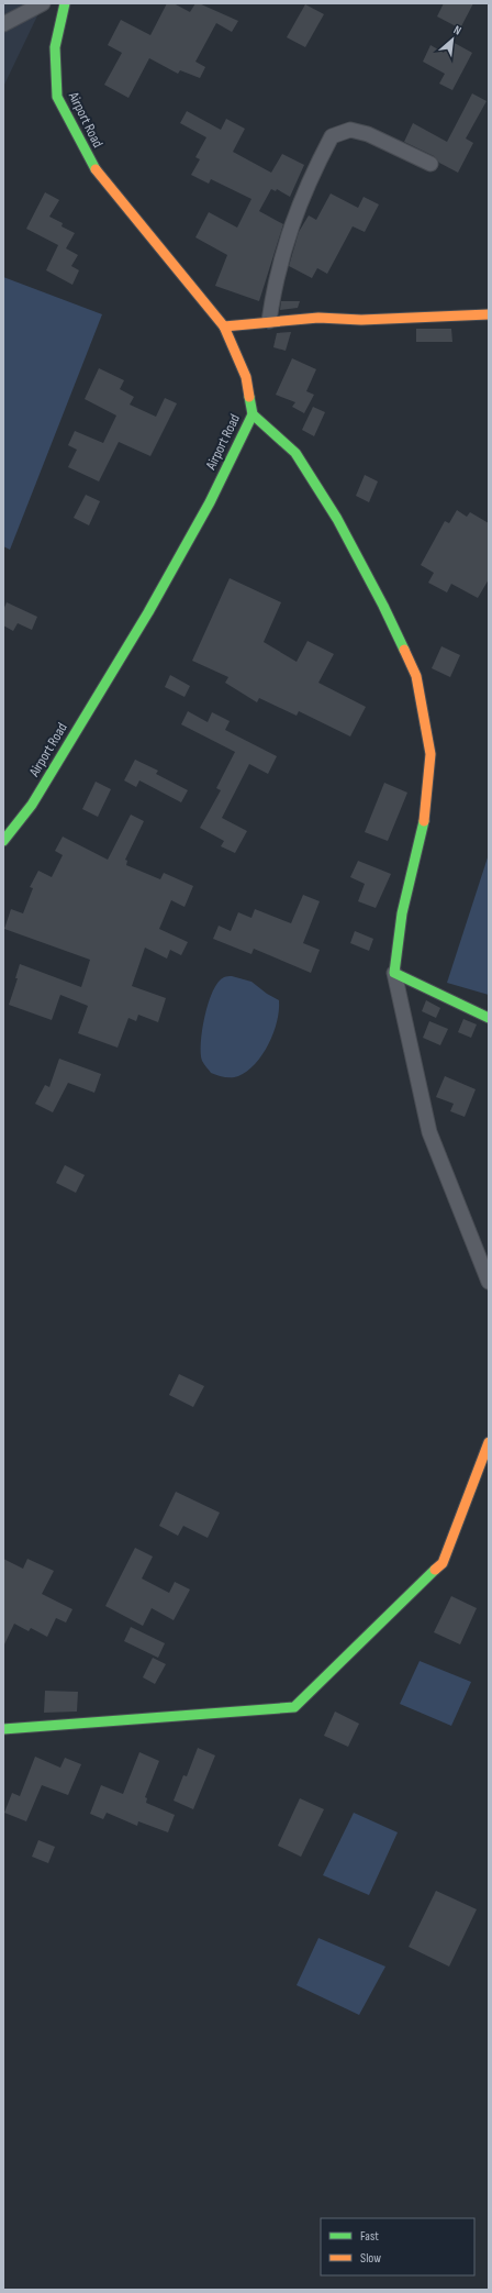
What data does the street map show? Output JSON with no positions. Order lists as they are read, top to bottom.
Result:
{
  "streets": {
    "main road": ["Airport Road"]
  },
  "legend": ["Fast", "Slow"],
  "north": "top right"
}
